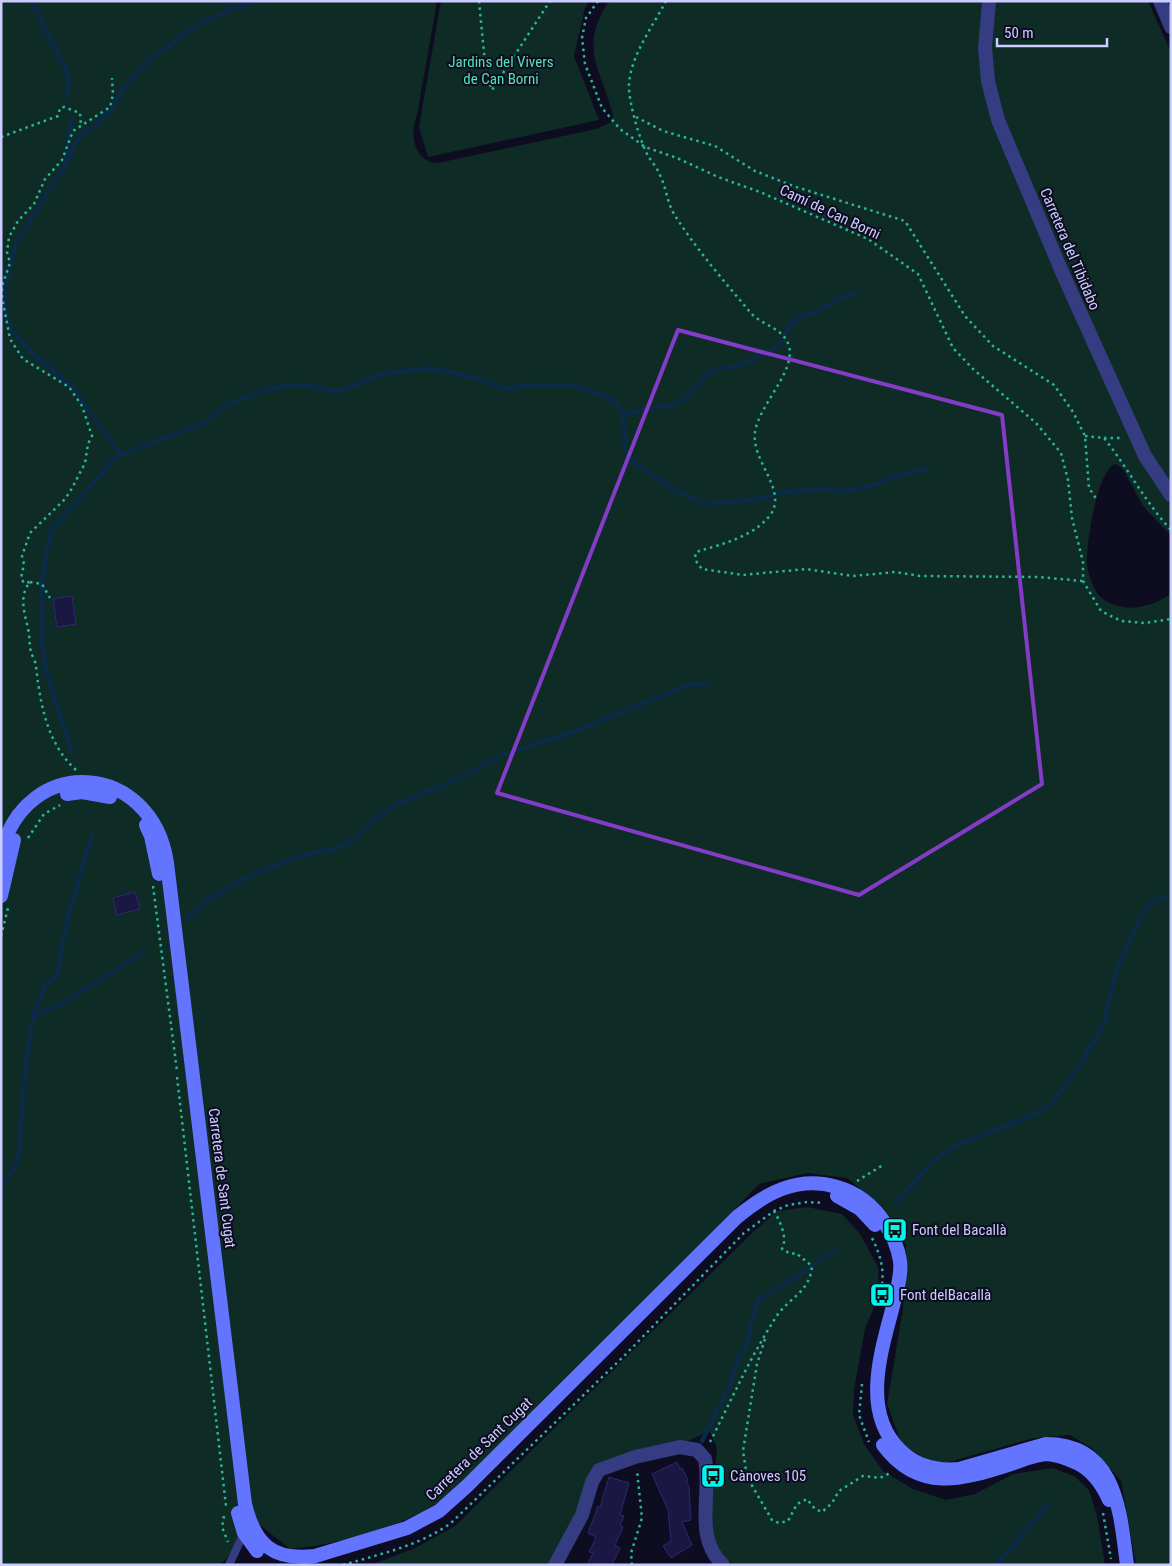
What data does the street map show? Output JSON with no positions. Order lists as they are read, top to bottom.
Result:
{
  "streets": {
    "main road": ["Carretera de Sant Cugat"],
    "street": ["Carretera del Tibidabo"],
    "path": ["Camí de Can Borni"]
  },
  "parks": ["Jardins del Vivers de Can Borni"],
  "places": {
    "bus stop": ["Font del Bacallà", "Font delBacallà", "Cànoves 105"]
  },
  "scale_bar": "50 m"
}
